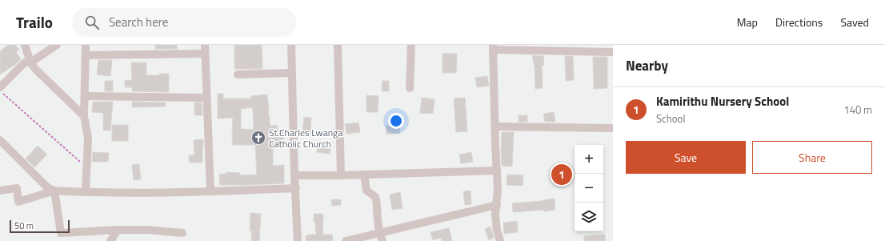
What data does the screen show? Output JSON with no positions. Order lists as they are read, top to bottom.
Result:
{
  "places": {
    "church": ["St.Charles Lwanga Catholic Church"]
  },
  "scale_bar": "50 m",
  "page": {
    "header": "Trailo",
    "search": "Search here",
    "nav": ["Map", "Directions", "Saved"],
    "heading": "Nearby",
    "list": [
      {
        "mark": "1",
        "name": "Kamirithu Nursery School",
        "note": "School",
        "value": "140 m"
      }
    ],
    "buttons": ["Save", "Share"],
    "map_buttons": ["+", "−"],
    "pins": "1",
    "scale": "50 m"
  }
}
